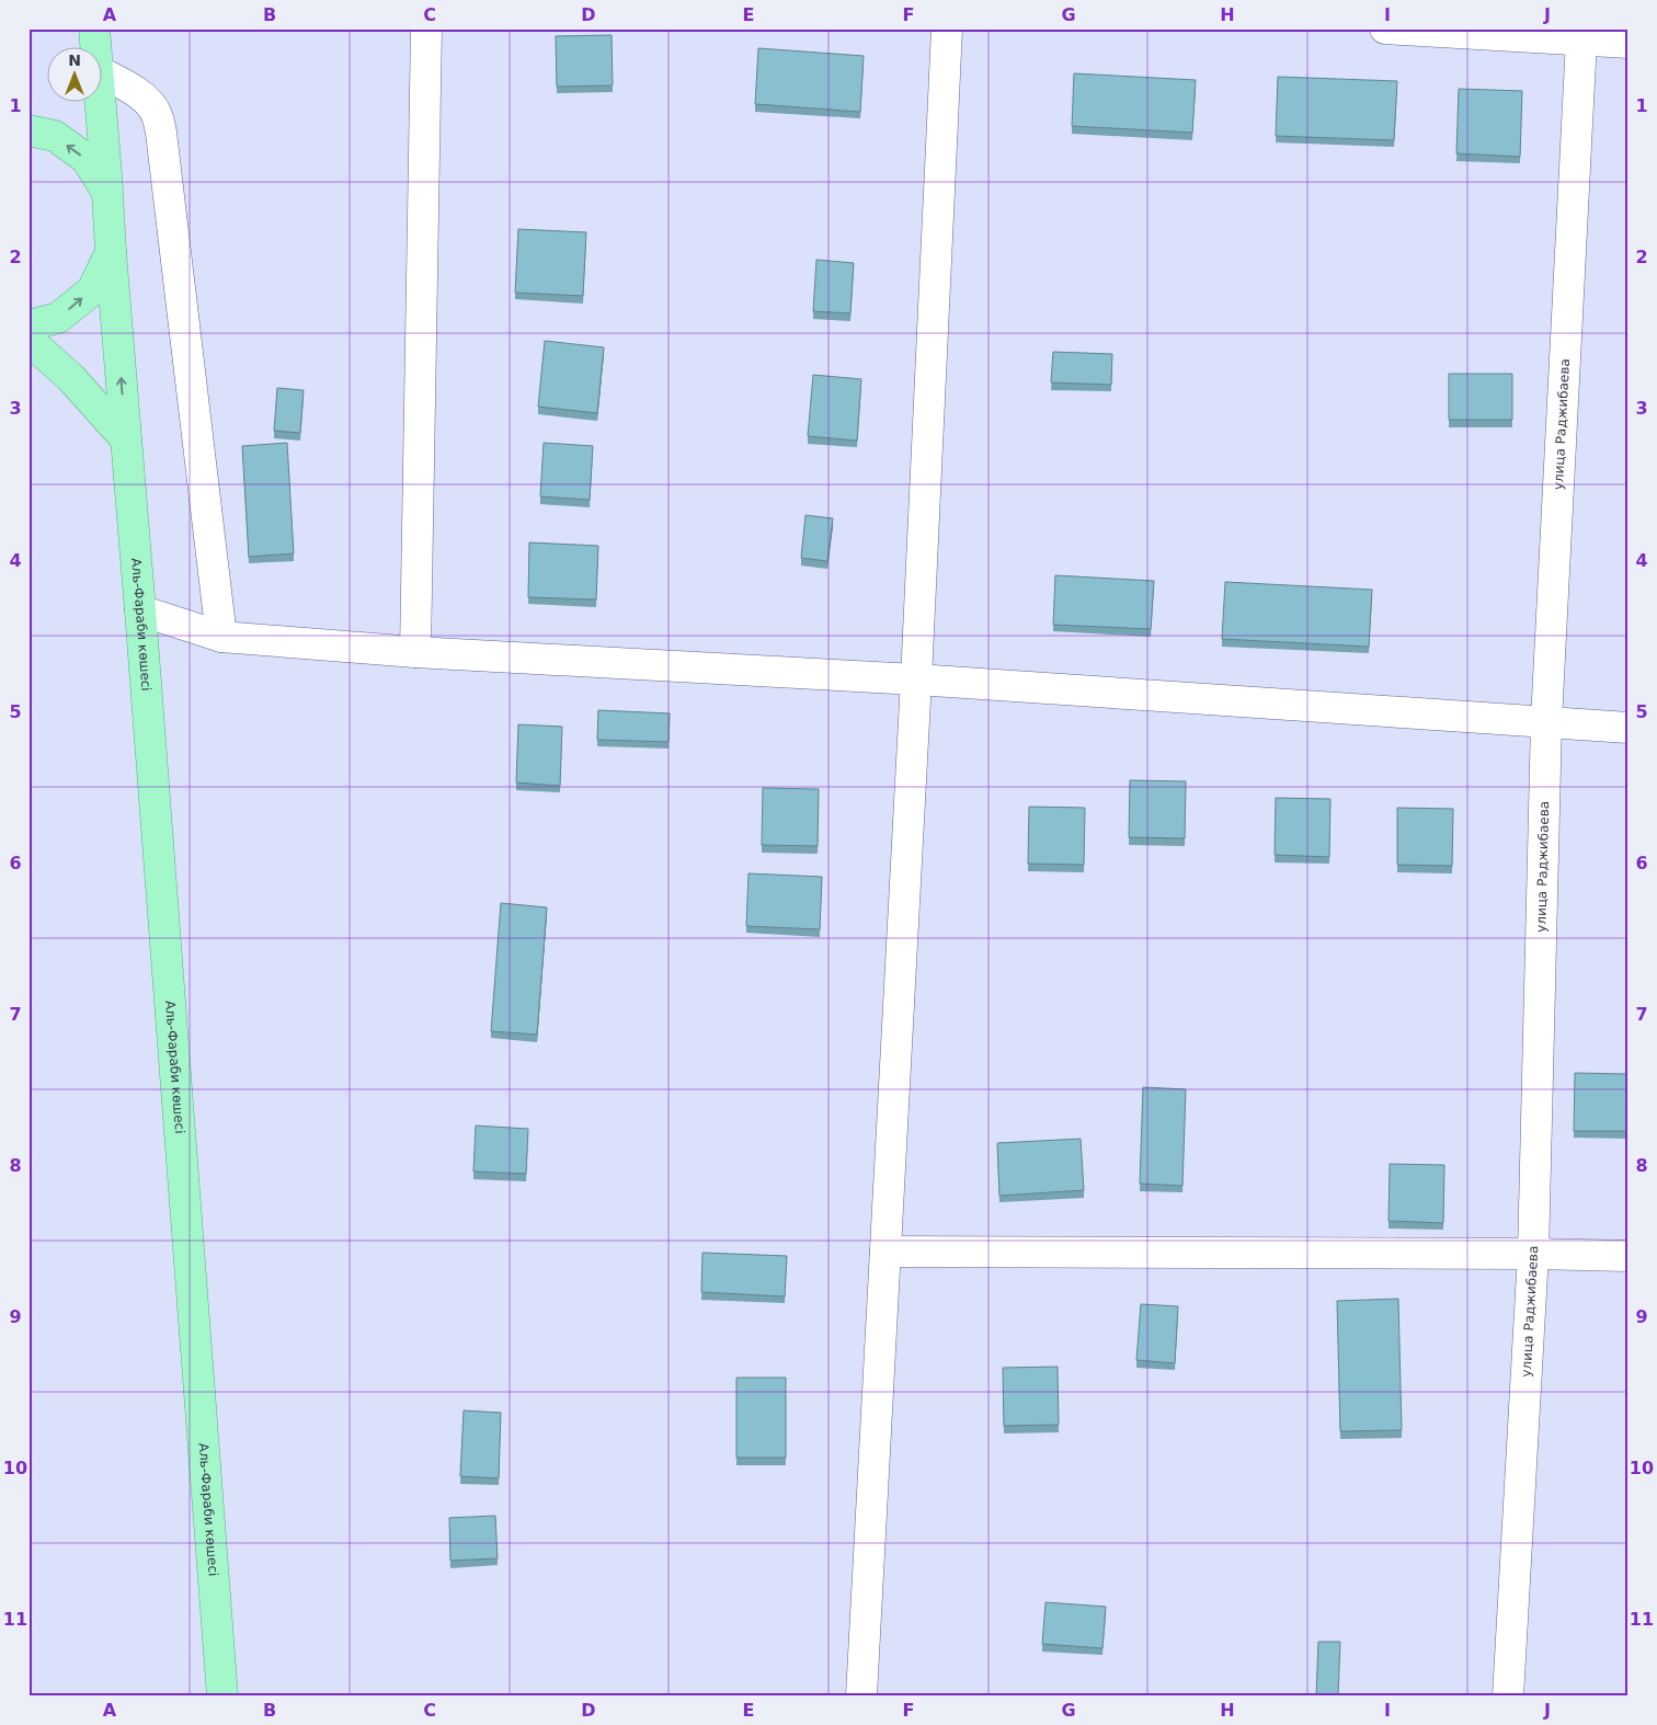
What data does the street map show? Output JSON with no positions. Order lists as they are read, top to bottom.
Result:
{
  "streets": {
    "main road": ["Аль-Фараби көшесі"],
    "street": ["улица Раджибаева"]
  },
  "north": "top",
  "grid": {
    "columns": [
      "A",
      "B",
      "C",
      "D",
      "E",
      "F",
      "G",
      "H",
      "I",
      "J"
    ],
    "rows": [
      "1",
      "2",
      "3",
      "4",
      "5",
      "6",
      "7",
      "8",
      "9",
      "10",
      "11"
    ]
  }
}
